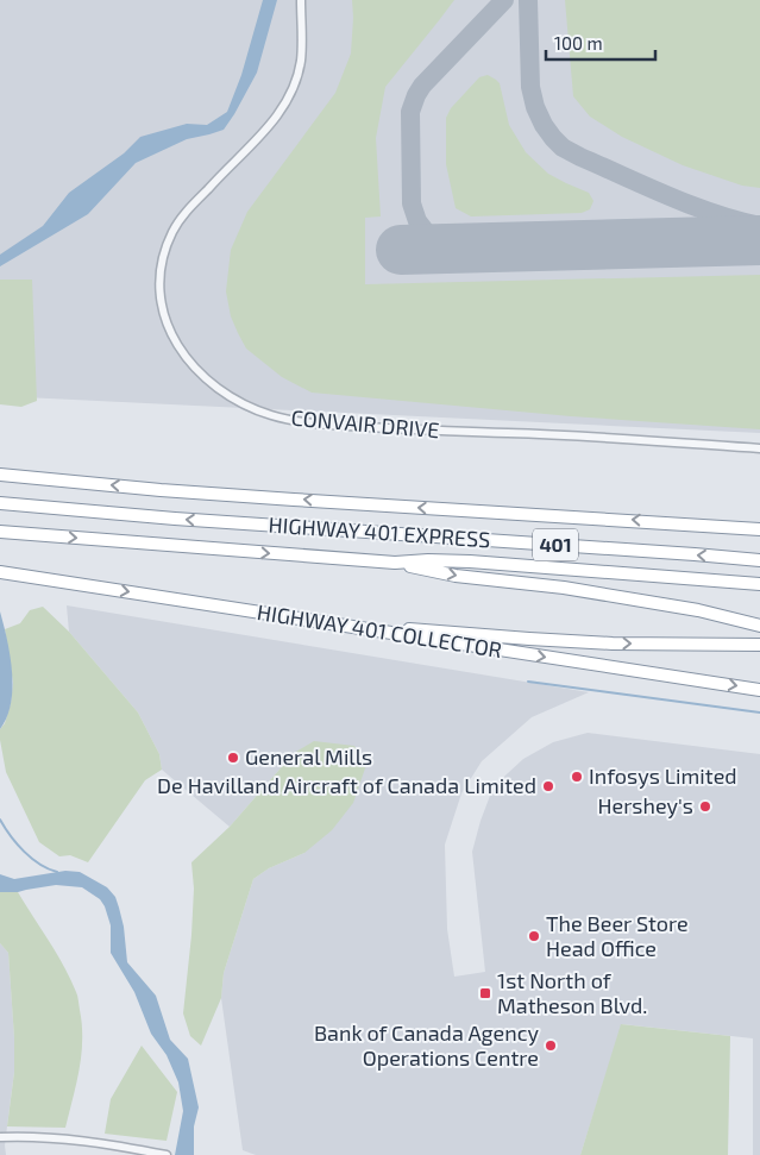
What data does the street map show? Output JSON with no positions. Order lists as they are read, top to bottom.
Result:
{
  "streets": {
    "highway": ["HIGHWAY 401 EXPRESS", "401", "HIGHWAY 401 COLLECTOR"],
    "street": ["CONVAIR DRIVE"]
  },
  "places": {
    "other": [
      "General Mills",
      "Infosys Limited",
      "De Havilland Aircraft of Canada Limited",
      "Hershey's",
      "The Beer Store Head Office",
      "Bank of Canada Agency Operations Centre"
    ],
    "transit": ["1st North of Matheson Blvd."]
  },
  "scale_bar": "100 m"
}
